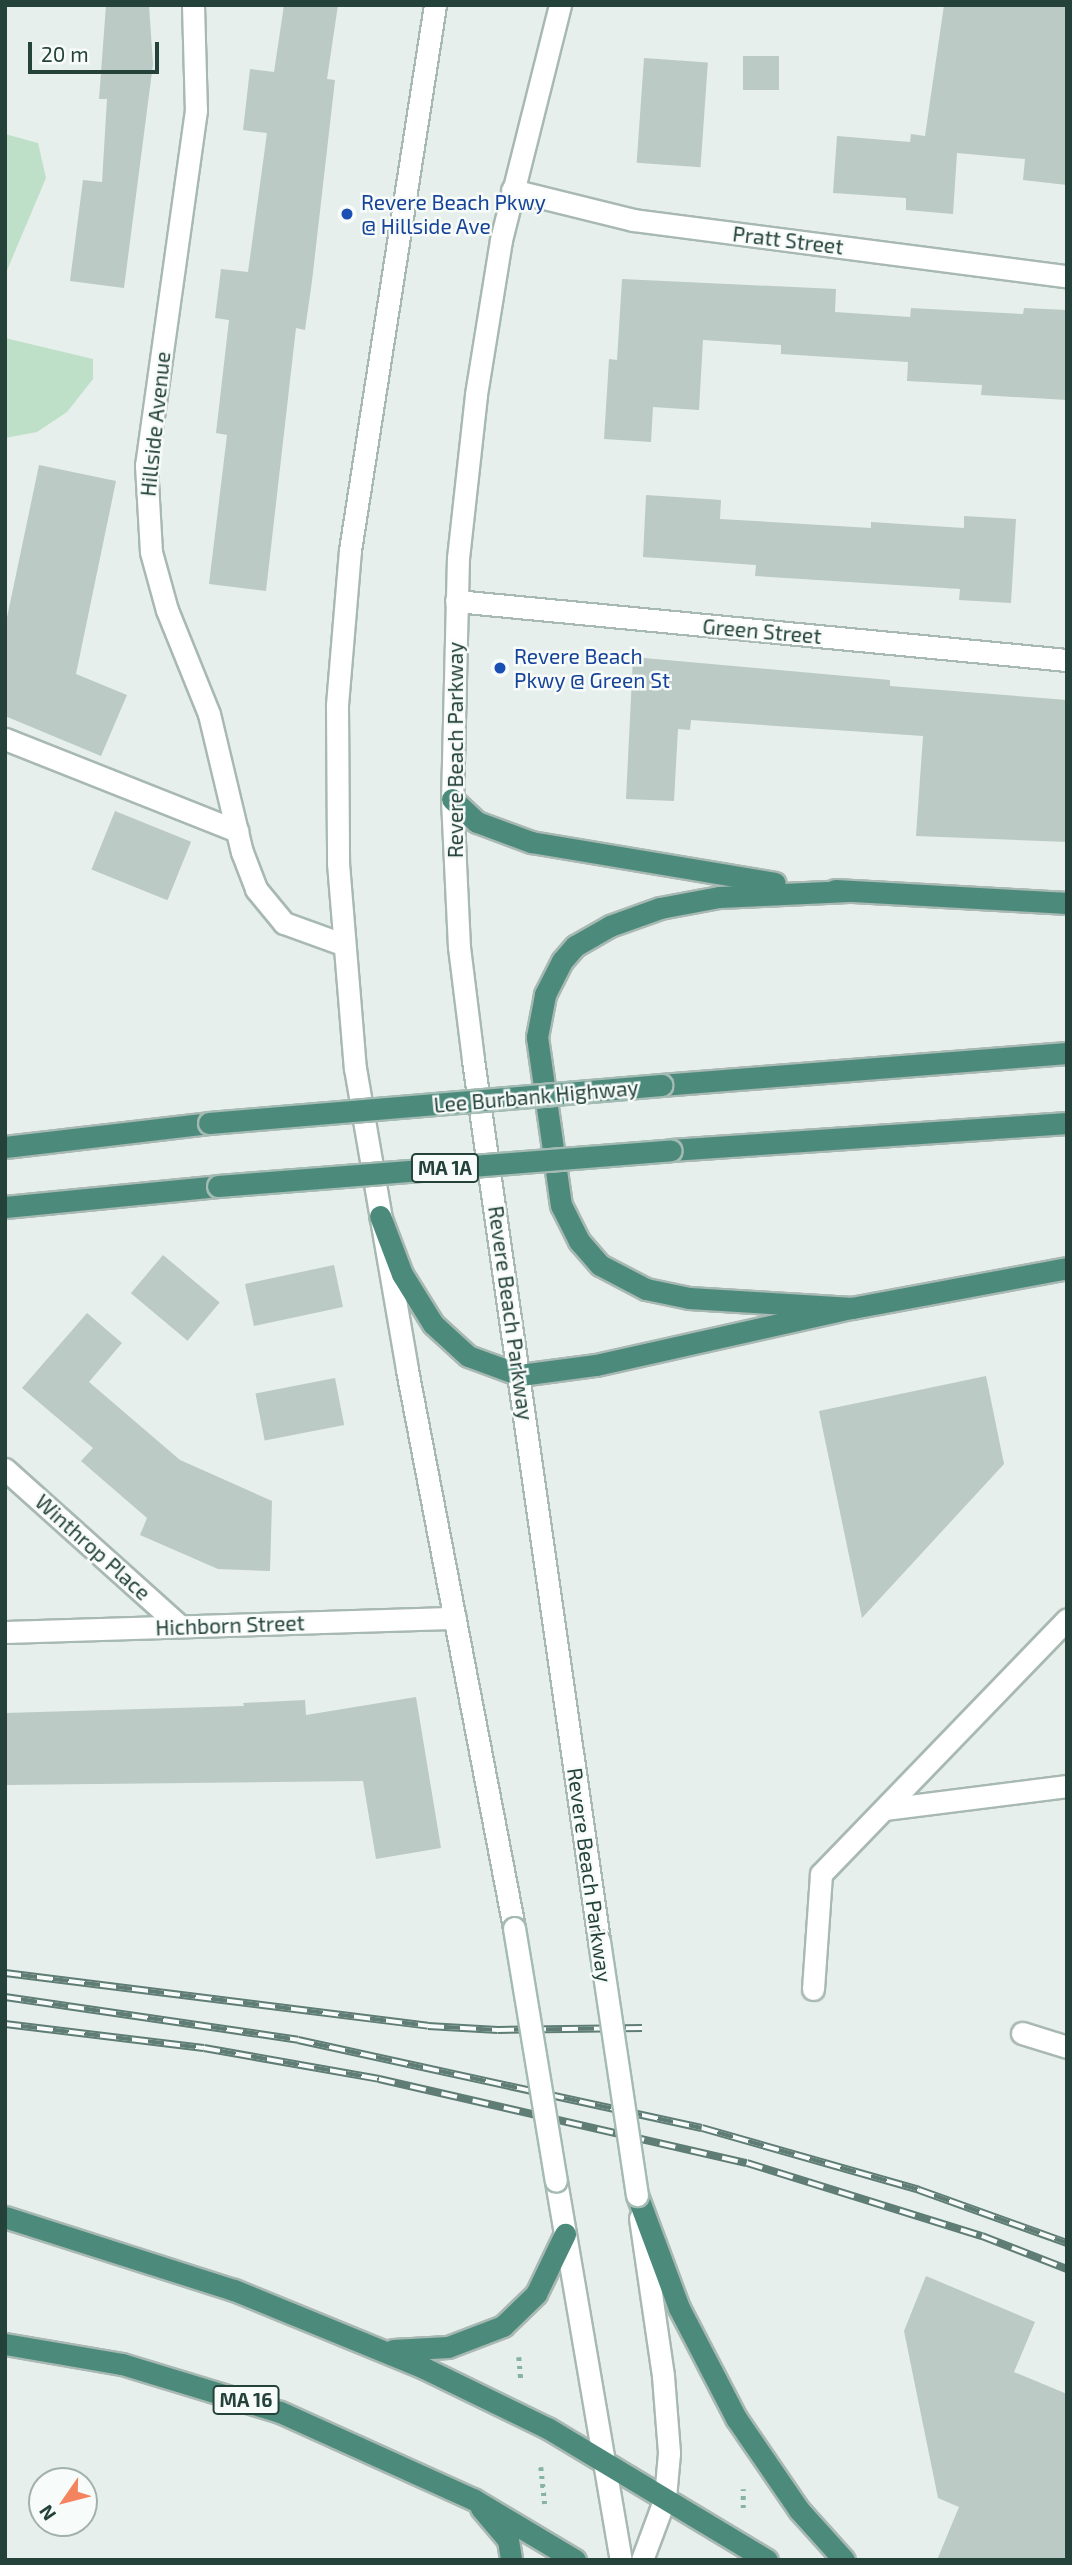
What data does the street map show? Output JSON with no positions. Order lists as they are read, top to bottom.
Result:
{
  "streets": {
    "highway": ["Lee Burbank Highway", "MA 1A", "MA 16"],
    "main road": [
      "Pratt Street",
      "Hillside Avenue",
      "Green Street",
      "Revere Beach Parkway",
      "Winthrop Place",
      "Hichborn Street"
    ]
  },
  "crossings": [
    ["Pratt Street", "Revere Beach Parkway"],
    ["Green Street", "Revere Beach Parkway"],
    ["Winthrop Place", "Hichborn Street"]
  ],
  "places": ["Revere Beach Pkwy @ Hillside Ave", "Revere Beach Pkwy @ Green St"],
  "scale_bar": "20 m",
  "north": "bottom left"
}
